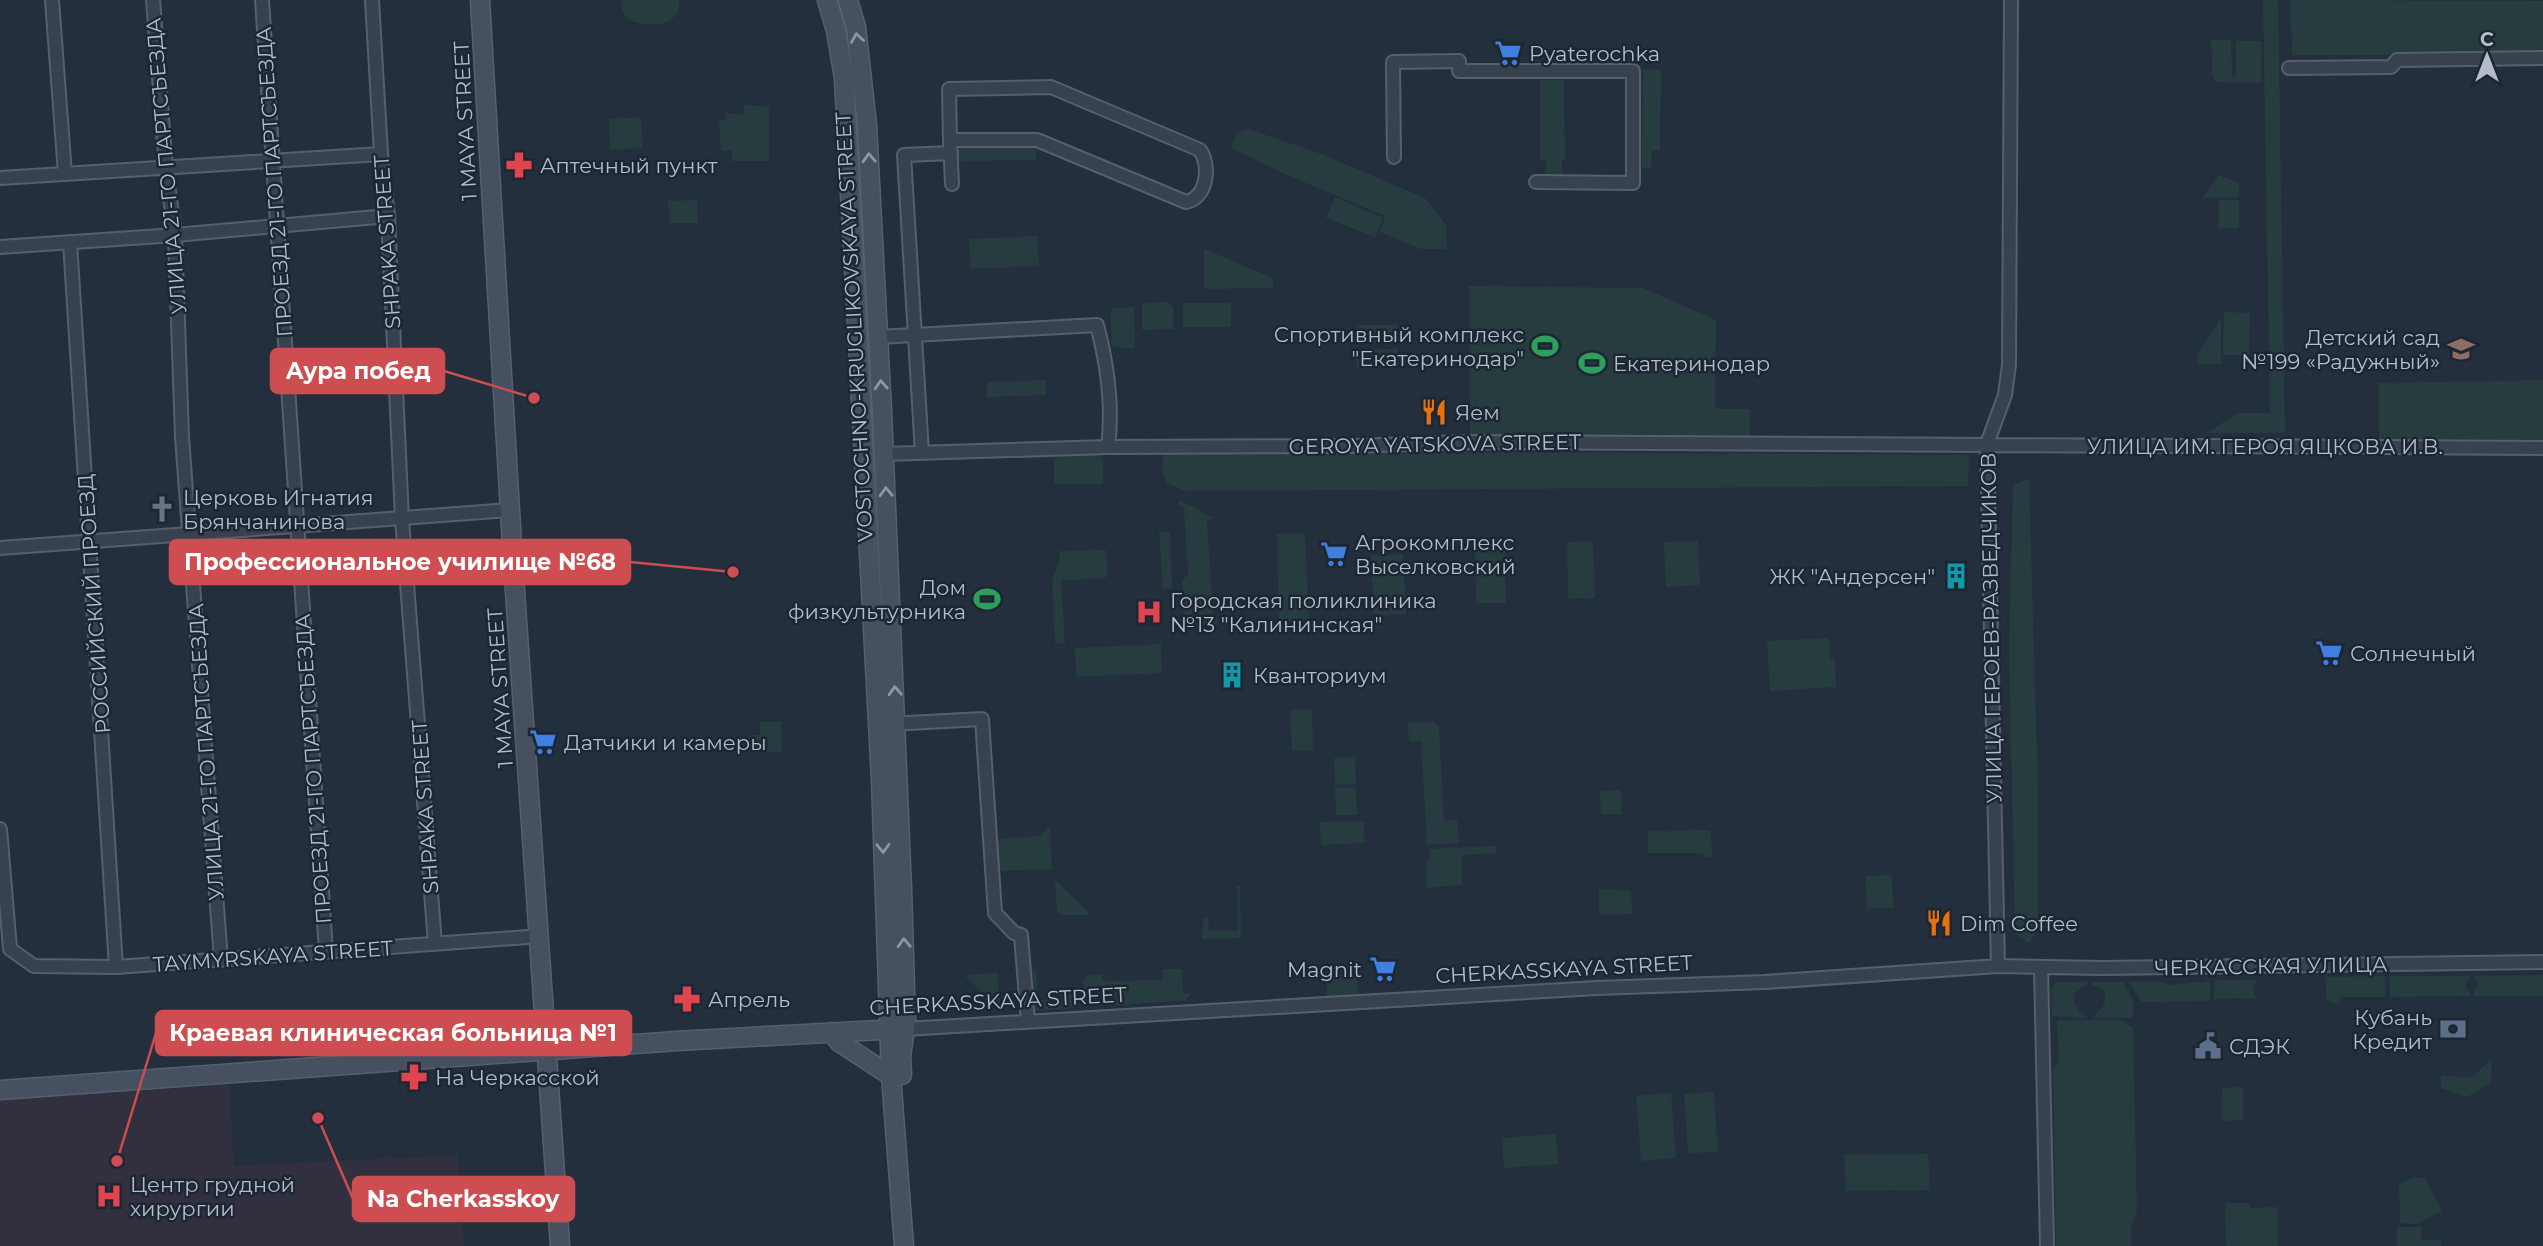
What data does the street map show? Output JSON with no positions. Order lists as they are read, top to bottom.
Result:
{
  "streets": {
    "street": [
      "1 MAYA STREET",
      "УЛИЦА 21-ГО ПАРТСЪЕЗДА",
      "ПРОЕЗД 21-ГО ПАРТСЪЕЗДА",
      "SHPAKA STREET",
      "VOSTOCHNO-KRUGLIKOVSKAYA STREET",
      "GEROYA YATSKOVA STREET",
      "УЛИЦА ИМ. ГЕРОЯ ЯЦКОВА И.В.",
      "РОССИЙСКИЙ ПРОЕЗД",
      "УЛИЦА ГЕРОЕВ-РАЗВЕДЧИКОВ",
      "TAYMYRSKAYA STREET",
      "ЧЕРКАССКАЯ УЛИЦА",
      "CHERKASSKAYA STREET"
    ]
  },
  "crossings": [
    ["1 MAYA STREET", "TAYMYRSKAYA STREET"],
    ["1 MAYA STREET", "CHERKASSKAYA STREET"],
    ["УЛИЦА 21-ГО ПАРТСЪЕЗДА", "TAYMYRSKAYA STREET"],
    ["ПРОЕЗД 21-ГО ПАРТСЪЕЗДА", "TAYMYRSKAYA STREET"],
    ["SHPAKA STREET", "TAYMYRSKAYA STREET"],
    ["VOSTOCHNO-KRUGLIKOVSKAYA STREET", "GEROYA YATSKOVA STREET"],
    ["VOSTOCHNO-KRUGLIKOVSKAYA STREET", "CHERKASSKAYA STREET"],
    ["GEROYA YATSKOVA STREET", "УЛИЦА ИМ. ГЕРОЯ ЯЦКОВА И.В."],
    ["GEROYA YATSKOVA STREET", "УЛИЦА ГЕРОЕВ-РАЗВЕДЧИКОВ"],
    ["УЛИЦА ИМ. ГЕРОЯ ЯЦКОВА И.В.", "УЛИЦА ГЕРОЕВ-РАЗВЕДЧИКОВ"],
    ["РОССИЙСКИЙ ПРОЕЗД", "TAYMYRSKAYA STREET"],
    ["УЛИЦА ГЕРОЕВ-РАЗВЕДЧИКОВ", "ЧЕРКАССКАЯ УЛИЦА"],
    ["УЛИЦА ГЕРОЕВ-РАЗВЕДЧИКОВ", "CHERKASSKAYA STREET"],
    ["ЧЕРКАССКАЯ УЛИЦА", "CHERKASSKAYA STREET"]
  ],
  "places": {
    "supermarket": [
      "Pyaterochka",
      "Агрокомплекс Выселковский",
      "Солнечный",
      "Датчики и камеры",
      "Magnit"
    ],
    "pharmacy": ["Аптечный пункт", "Апрель", "На Черкасской"],
    "sports": ["Спортивный комплекс \"Екатеринодар\"", "Екатеринодар", "Дом физкультурника"],
    "school or university": ["Детский сад №199 «Радужный»"],
    "other": [
      "Аура побед",
      "Профессиональное училище №68",
      "Na Cherkasskoy",
      "Краевая клиническая больница №1"
    ],
    "restaurant": ["Яем", "Dim Coffee"],
    "church": ["Церковь Игнатия Брянчанинова"],
    "building": ["ЖК \"Андерсен\"", "Кванториум"],
    "hospital": ["Городская поликлиника №13 \"Калининская\"", "Центр грудной хирургии"],
    "bank": ["Кубань Кредит"],
    "public building": ["СДЭК"]
  },
  "north": "top"
}
